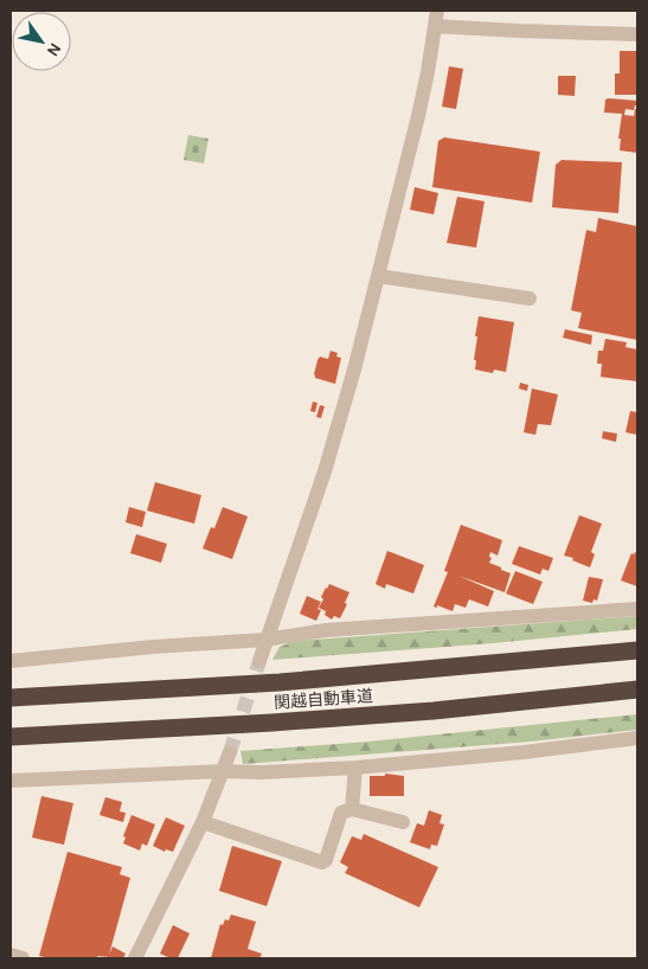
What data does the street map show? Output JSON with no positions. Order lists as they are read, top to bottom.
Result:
{
  "streets": {
    "highway": ["関越自動車道"]
  },
  "north": "bottom right"
}
